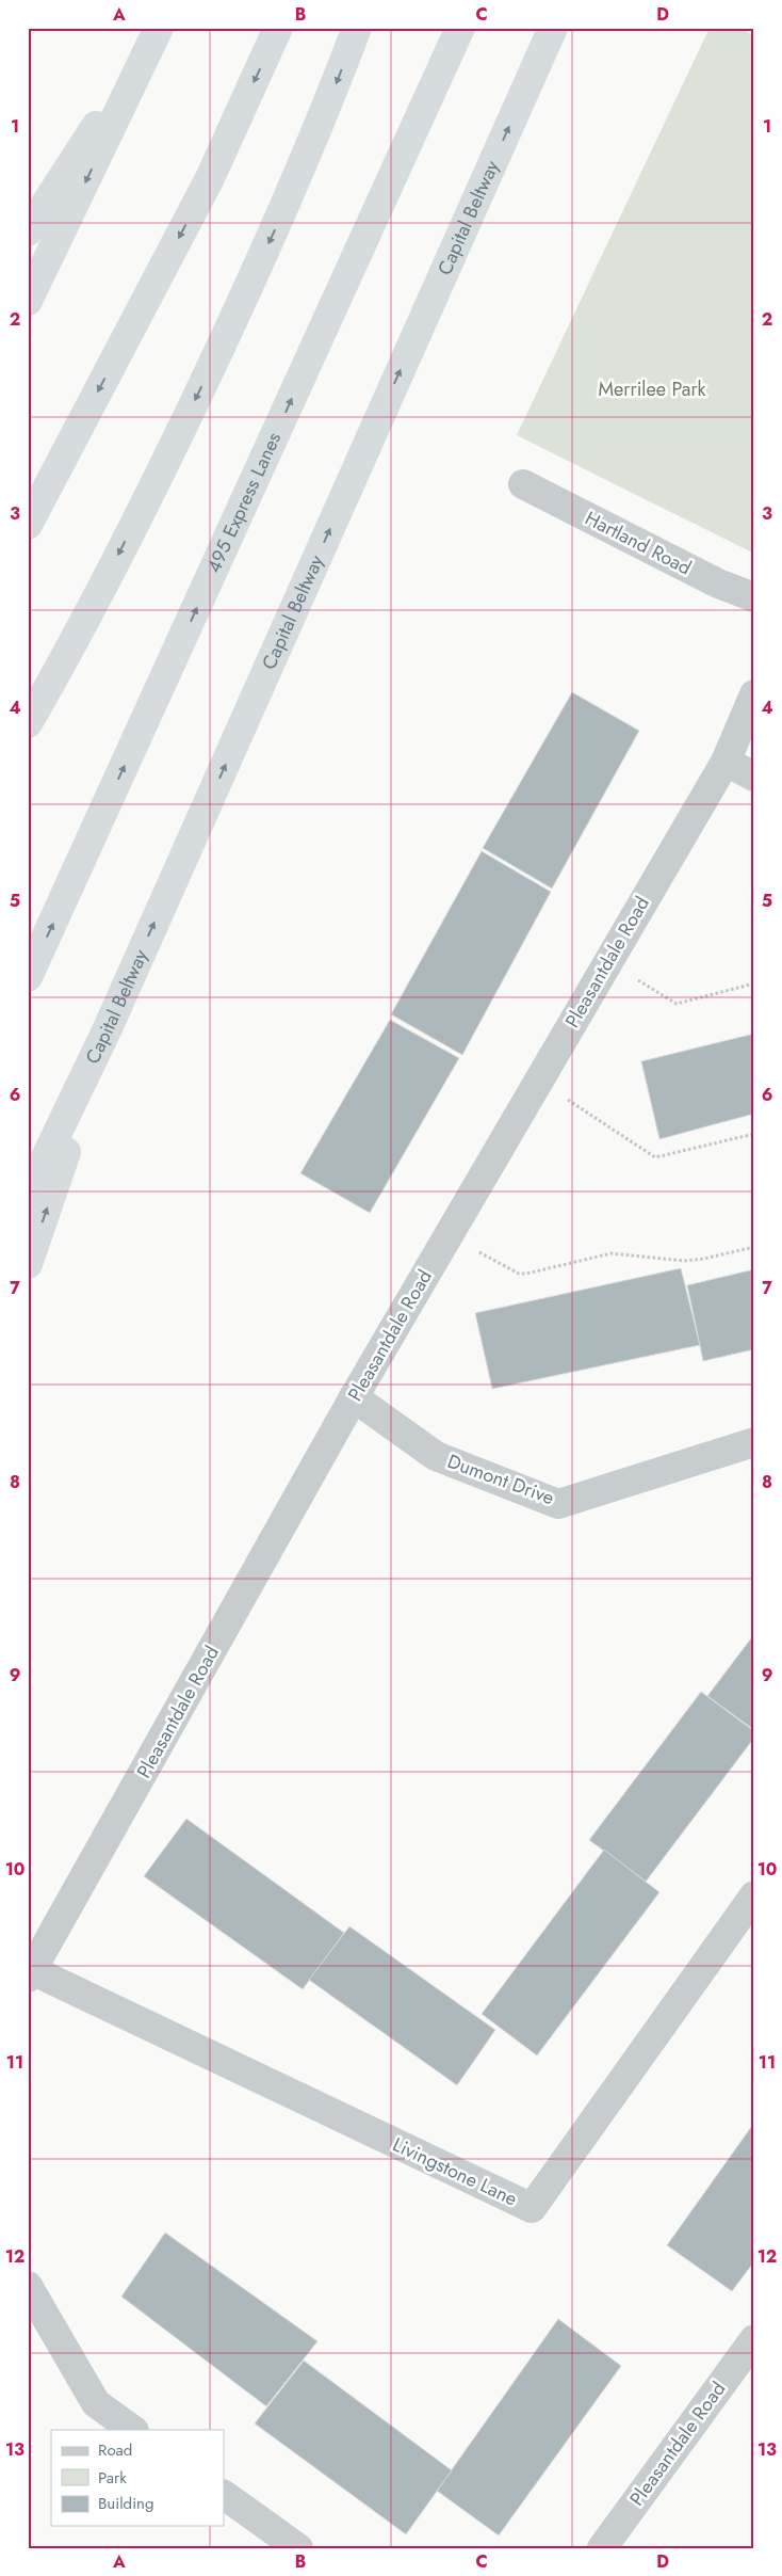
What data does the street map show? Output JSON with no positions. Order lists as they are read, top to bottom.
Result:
{
  "streets": {
    "highway": ["Capital Beltway", "495 Express Lanes"],
    "street": [
      "Hartland Road",
      "Pleasantdale Road",
      "Dumont Drive",
      "Livingstone Lane"
    ]
  },
  "crossings": [
    ["Pleasantdale Road", "Dumont Drive"],
    ["Pleasantdale Road", "Livingstone Lane"]
  ],
  "parks": ["Merrilee Park"],
  "legend": ["Road", "Park", "Building"],
  "grid": {
    "columns": [
      "A",
      "B",
      "C",
      "D"
    ],
    "rows": [
      "1",
      "2",
      "3",
      "4",
      "5",
      "6",
      "7",
      "8",
      "9",
      "10",
      "11",
      "12",
      "13"
    ]
  }
}
